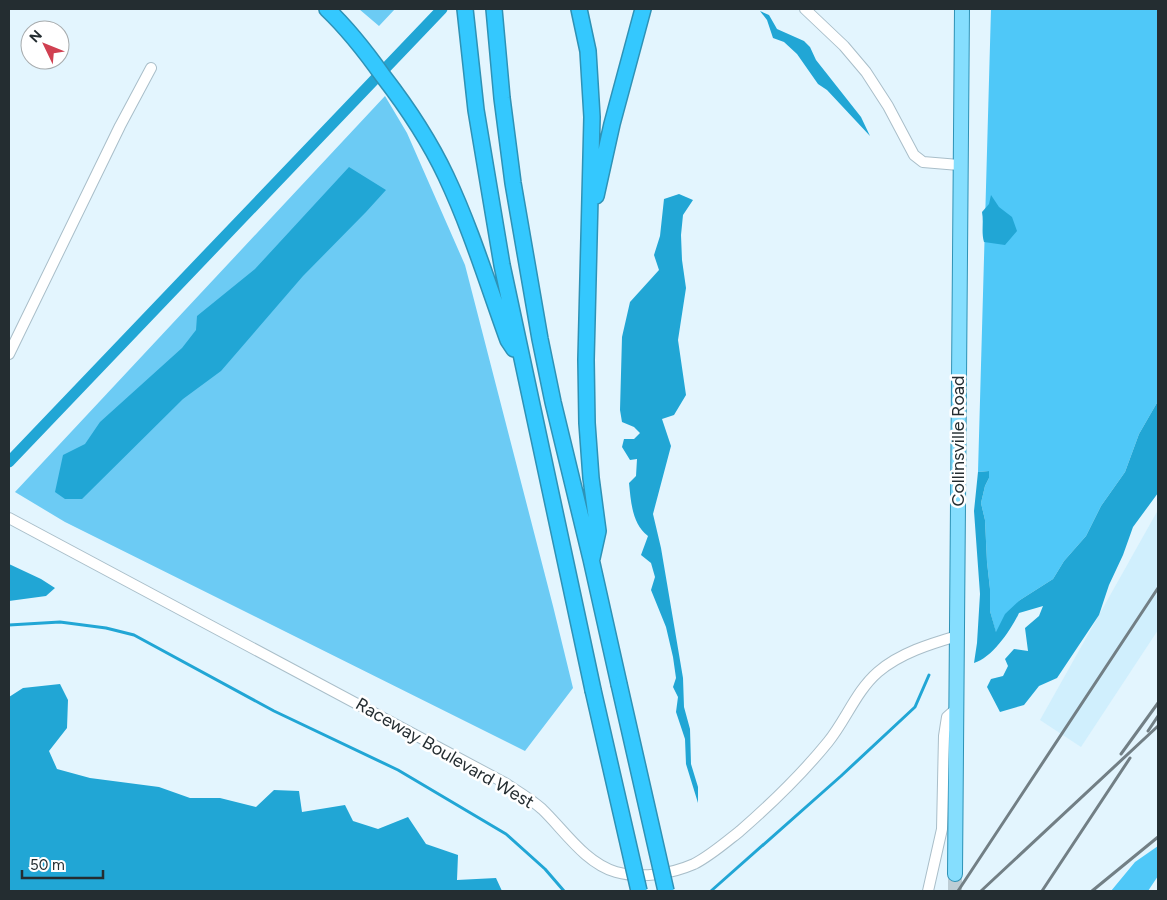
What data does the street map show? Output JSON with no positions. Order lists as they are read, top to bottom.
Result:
{
  "streets": {
    "main road": ["Collinsville Road"],
    "street": ["Raceway Boulevard West"]
  },
  "crossings": [
    ["Collinsville Road", "Raceway Boulevard West"]
  ],
  "scale_bar": "50 m",
  "north": "top left"
}
